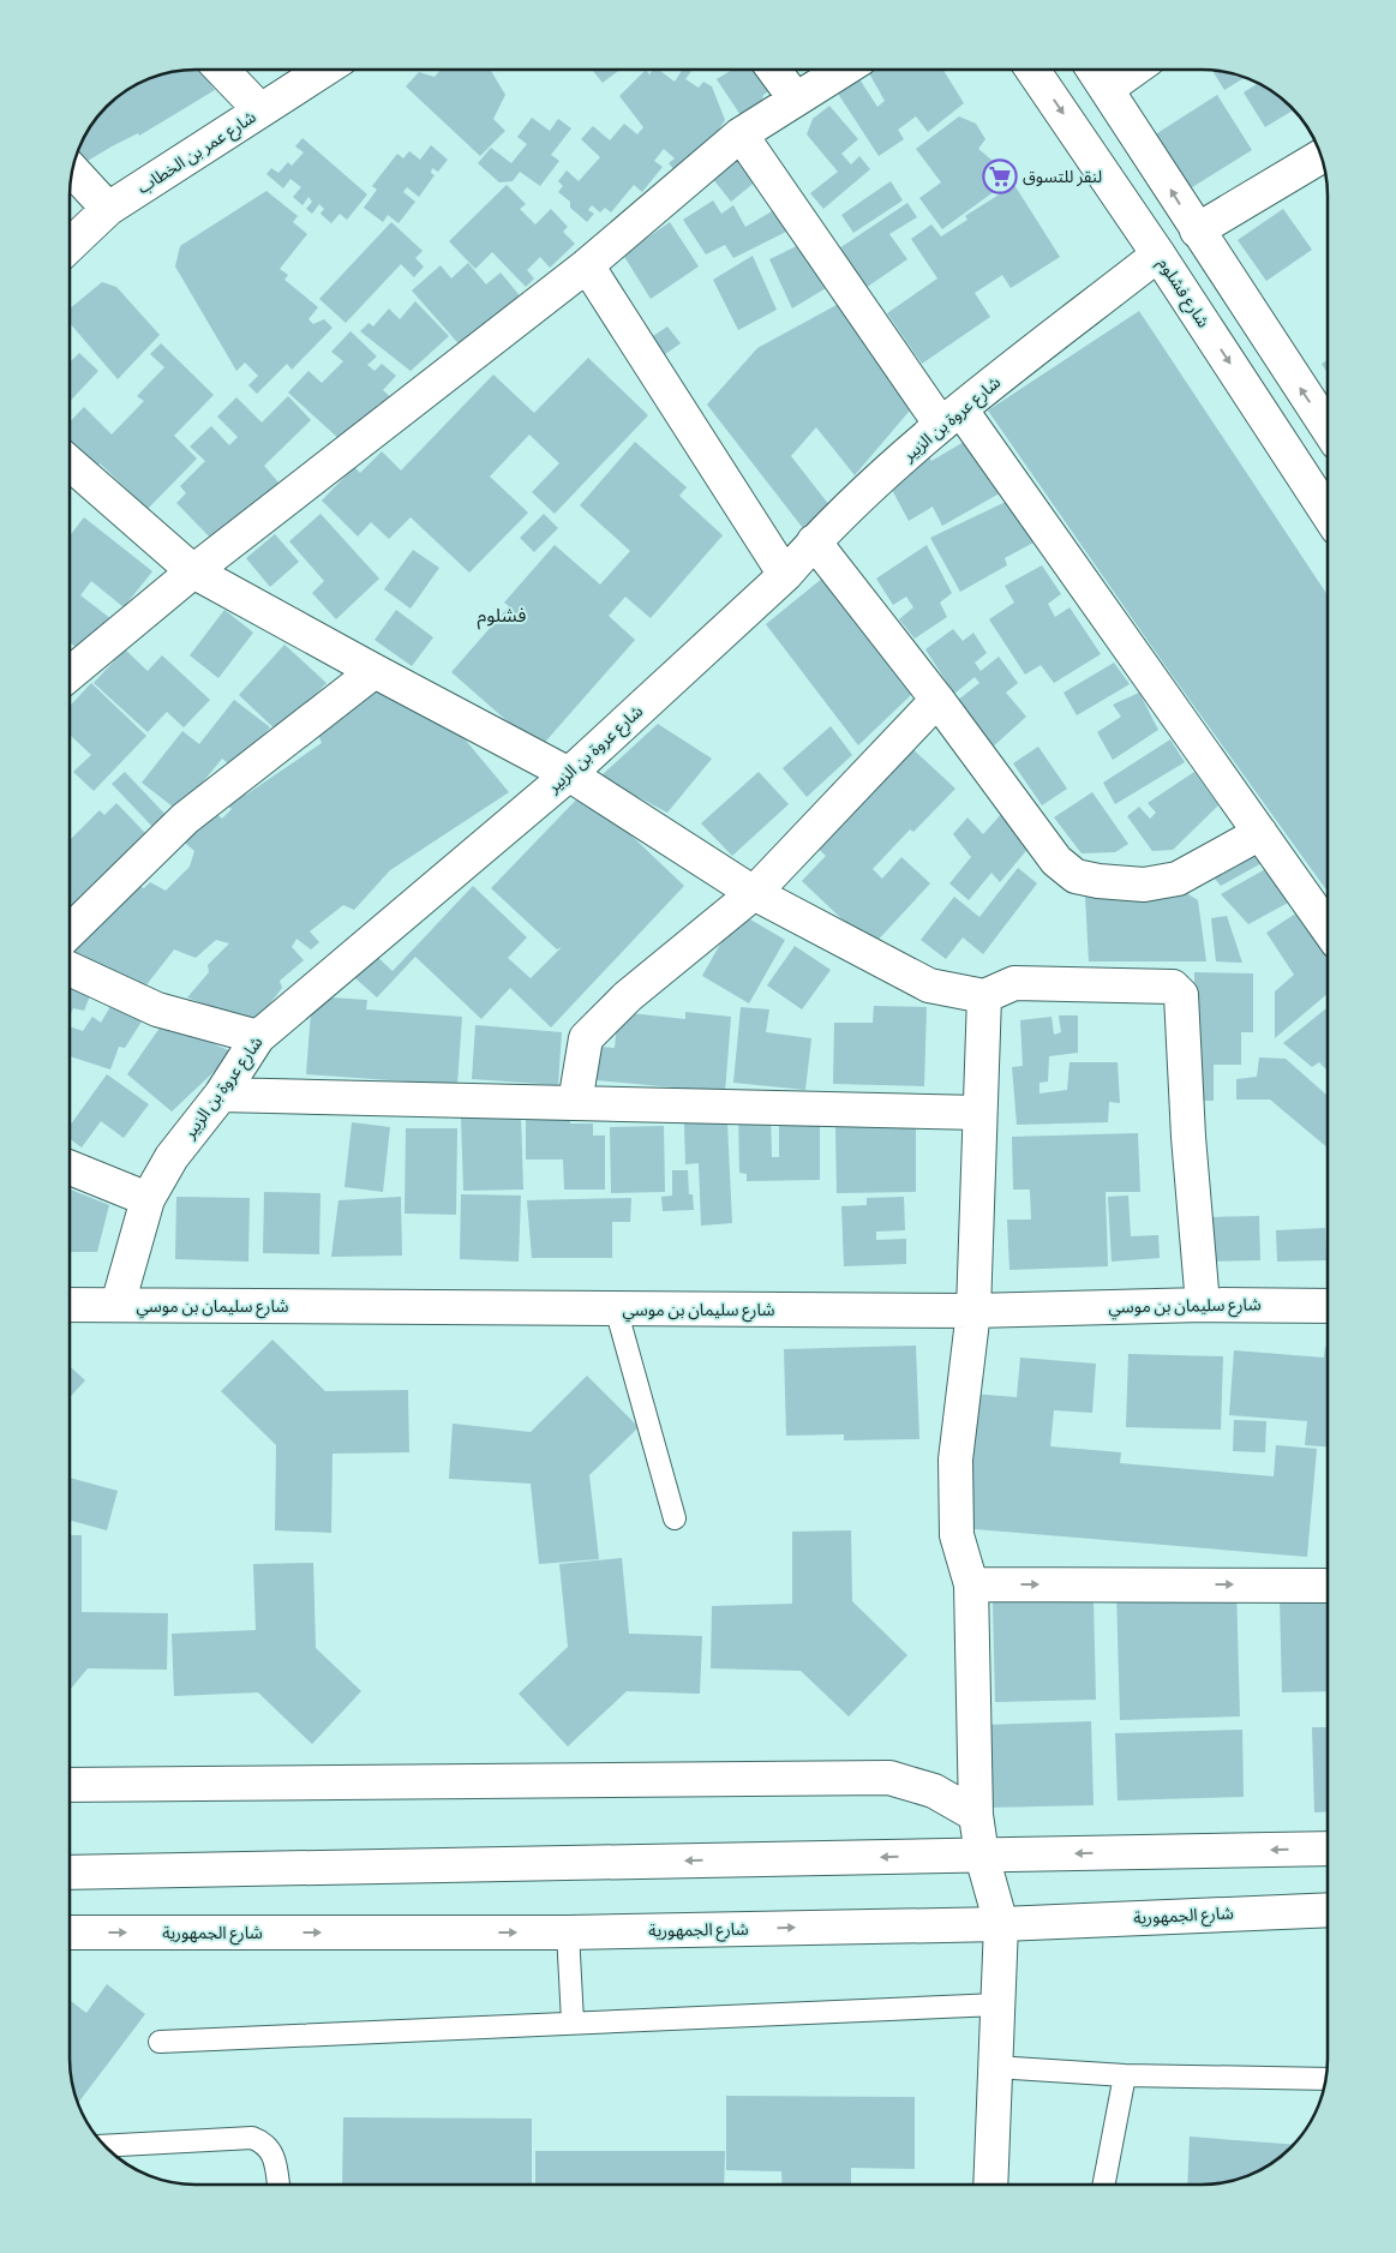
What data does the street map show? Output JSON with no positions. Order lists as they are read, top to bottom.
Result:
{
  "streets": {
    "street": [
      "شارع عمر بن الخطاب",
      "شارع فشلوم",
      "شارع عروة بن الزبير",
      "شارع سليمان بن موسي",
      "شارع الجمهورية"
    ]
  },
  "crossings": [
    ["شارع فشلوم", "شارع عروة بن الزبير"],
    ["شارع عروة بن الزبير", "شارع سليمان بن موسي"]
  ],
  "districts": ["فشلوم"],
  "places": {
    "supermarket": ["لنقر للتسوق"]
  }
}
